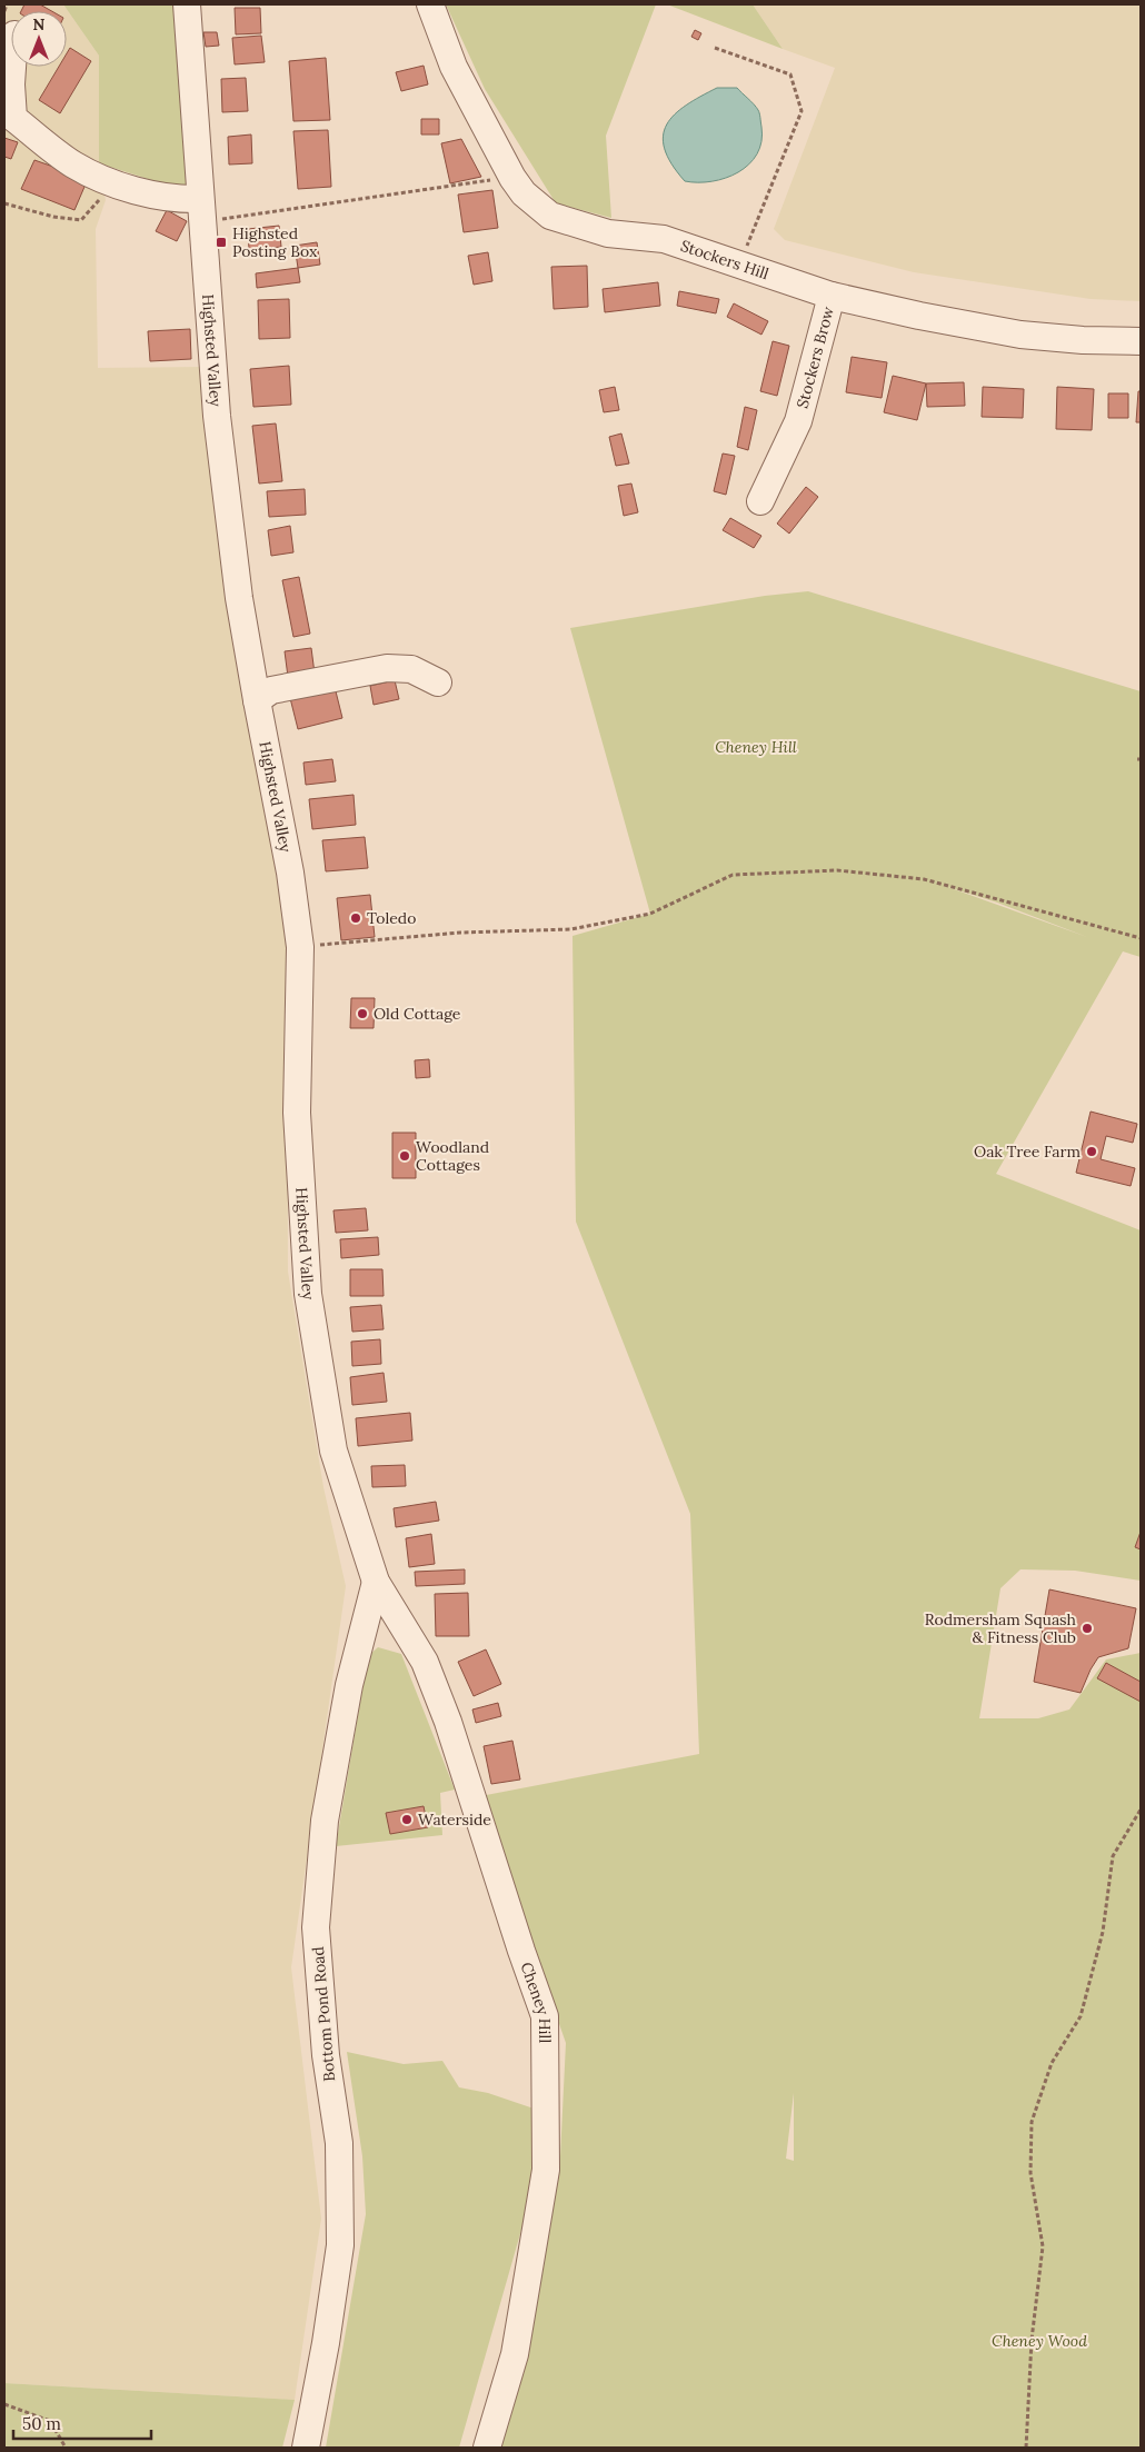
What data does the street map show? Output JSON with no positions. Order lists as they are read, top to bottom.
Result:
{
  "streets": {
    "street": [
      "Stockers Hill",
      "Highsted Valley",
      "Stockers Brow",
      "Cheney Hill",
      "Bottom Pond Road"
    ]
  },
  "crossings": [
    ["Stockers Hill", "Stockers Brow"],
    ["Highsted Valley", "Cheney Hill"],
    ["Highsted Valley", "Bottom Pond Road"],
    ["Cheney Hill", "Bottom Pond Road"]
  ],
  "parks": ["Cheney Hill", "Cheney Wood"],
  "places": {
    "transit": ["Highsted Posting Box"],
    "other": [
      "Toledo",
      "Old Cottage",
      "Oak Tree Farm",
      "Woodland Cottages",
      "Rodmersham Squash & Fitness Club",
      "Waterside"
    ]
  },
  "scale_bar": "50 m",
  "north": "top"
}
